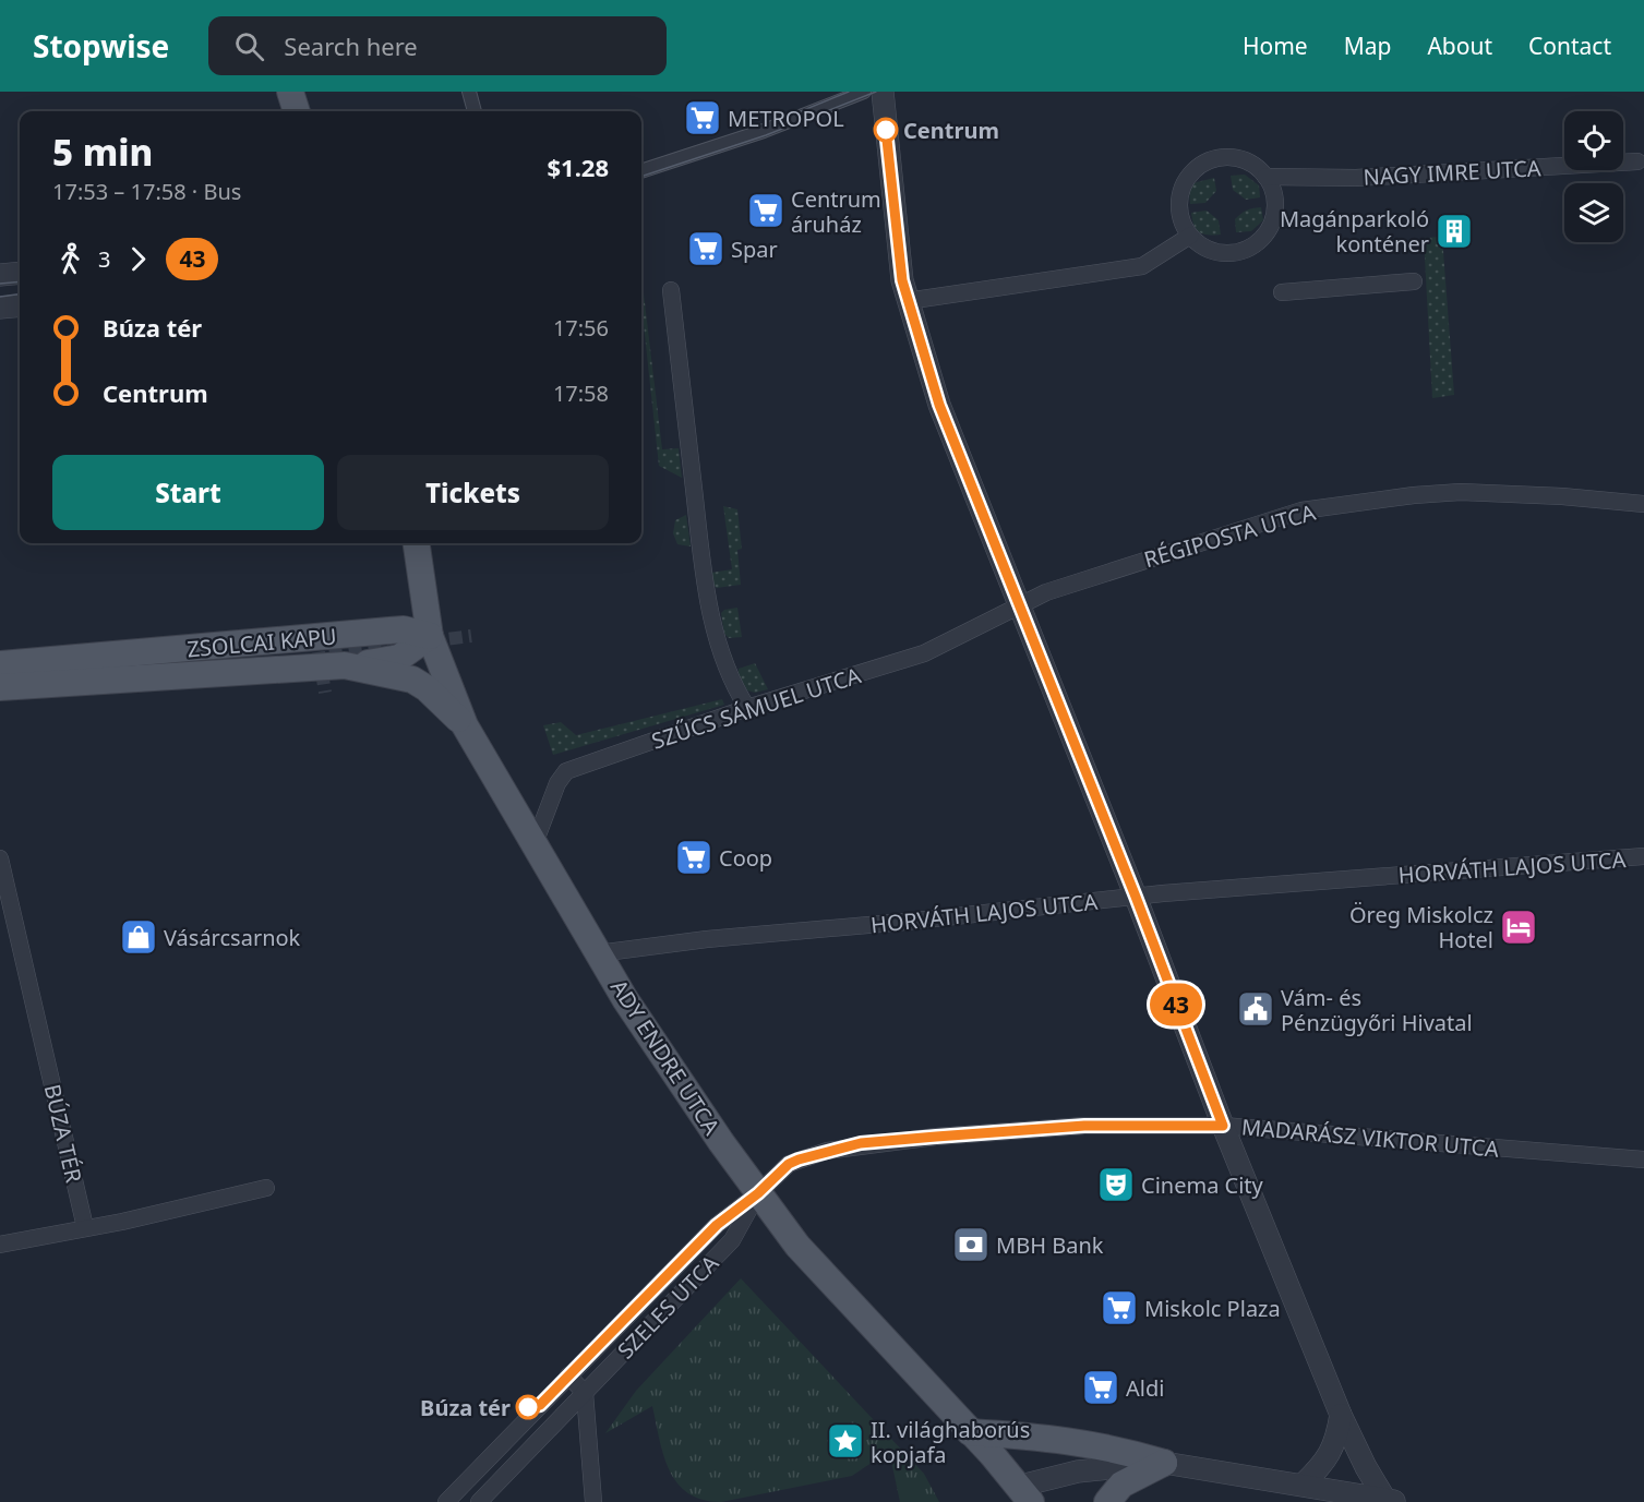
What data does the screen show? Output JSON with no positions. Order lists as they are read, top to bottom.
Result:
{
  "streets": {
    "main road": ["ZSOLCAI KAPU", "ADY ENDRE UTCA"],
    "street": [
      "NAGY IMRE UTCA",
      "RÉGIPOSTA UTCA",
      "SZŰCS SÁMUEL UTCA",
      "HORVÁTH LAJOS UTCA",
      "BÚZA TÉR",
      "MADARÁSZ VIKTOR UTCA",
      "SZELES UTCA"
    ]
  },
  "crossings": [
    ["RÉGIPOSTA UTCA", "SZŰCS SÁMUEL UTCA"],
    ["ZSOLCAI KAPU", "ADY ENDRE UTCA"],
    ["SZŰCS SÁMUEL UTCA", "ADY ENDRE UTCA"],
    ["HORVÁTH LAJOS UTCA", "ADY ENDRE UTCA"],
    ["ADY ENDRE UTCA", "MADARÁSZ VIKTOR UTCA"],
    ["ADY ENDRE UTCA", "SZELES UTCA"],
    ["MADARÁSZ VIKTOR UTCA", "SZELES UTCA"]
  ],
  "places": {
    "supermarket": [
      "METROPOL",
      "Centrum áruház",
      "Spar",
      "Coop",
      "Miskolc Plaza",
      "Aldi"
    ],
    "other": ["Centrum", "Búza tér"],
    "building": ["Magánparkoló konténer"],
    "hotel": ["Öreg Miskolcz Hotel"],
    "shop": ["Vásárcsarnok"],
    "public building": ["Vám- és Pénzügyőri Hivatal"],
    "theatre": ["Cinema City"],
    "bank": ["MBH Bank"],
    "place": ["II. világhaborús kopjafa"]
  },
  "lines": ["bus line 43"],
  "page": {
    "header": "Stopwise",
    "search": "Search here",
    "nav": [
      "Home",
      "Map",
      "About",
      "Contact"
    ],
    "on_map": "43",
    "heading": ["5 min", "17:53 – 17:58 · Bus", "$1.28"],
    "legs": ["3", "43"],
    "list": [
      {
        "name": "Búza tér",
        "value": "17:56"
      },
      {
        "name": "Centrum",
        "value": "17:58"
      }
    ],
    "buttons": ["Start", "Tickets"]
  }
}
